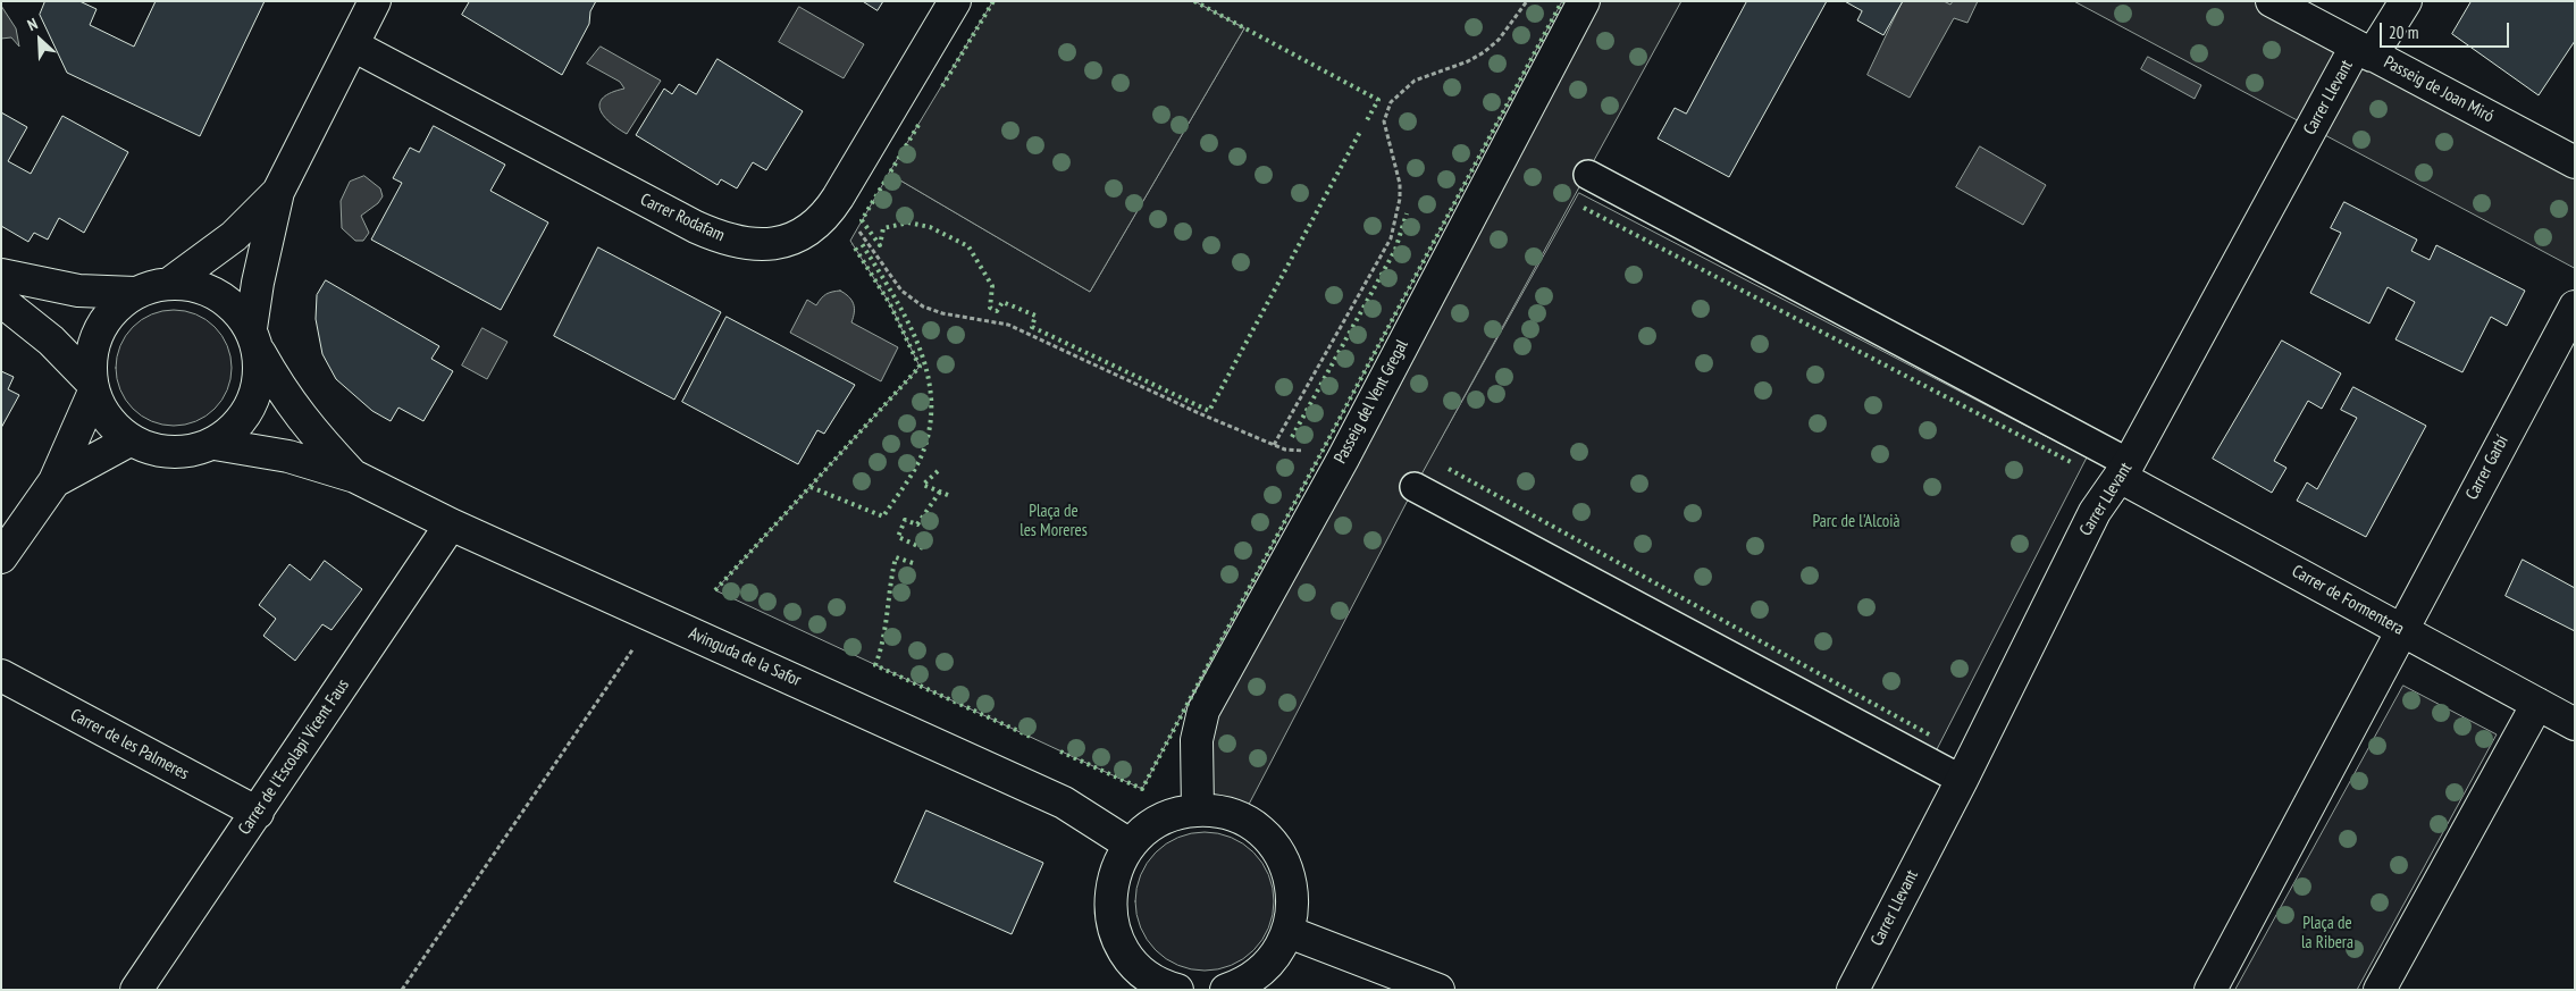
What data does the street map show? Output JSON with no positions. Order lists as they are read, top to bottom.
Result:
{
  "streets": {
    "street": [
      "Passeig de Joan Miró",
      "Carrer Llevant",
      "Carrer Rodafam",
      "Passeig del Vent Gregal",
      "Carrer Garbí",
      "Carrer de Formentera",
      "Avinguda de la Safor",
      "Carrer de les Palmeres",
      "Carrer de l'Escolapi Vicent Faus"
    ]
  },
  "crossings": [
    ["Passeig de Joan Miró", "Carrer Llevant"],
    ["Carrer Llevant", "Carrer de Formentera"],
    ["Carrer Garbí", "Carrer de Formentera"],
    ["Avinguda de la Safor", "Carrer de l'Escolapi Vicent Faus"],
    ["Carrer de les Palmeres", "Carrer de l'Escolapi Vicent Faus"]
  ],
  "parks": ["Plaça de les Moreres", "Parc de l'Alcoià", "Plaça de la Ribera"],
  "scale_bar": "20 m",
  "north": "top left"
}
